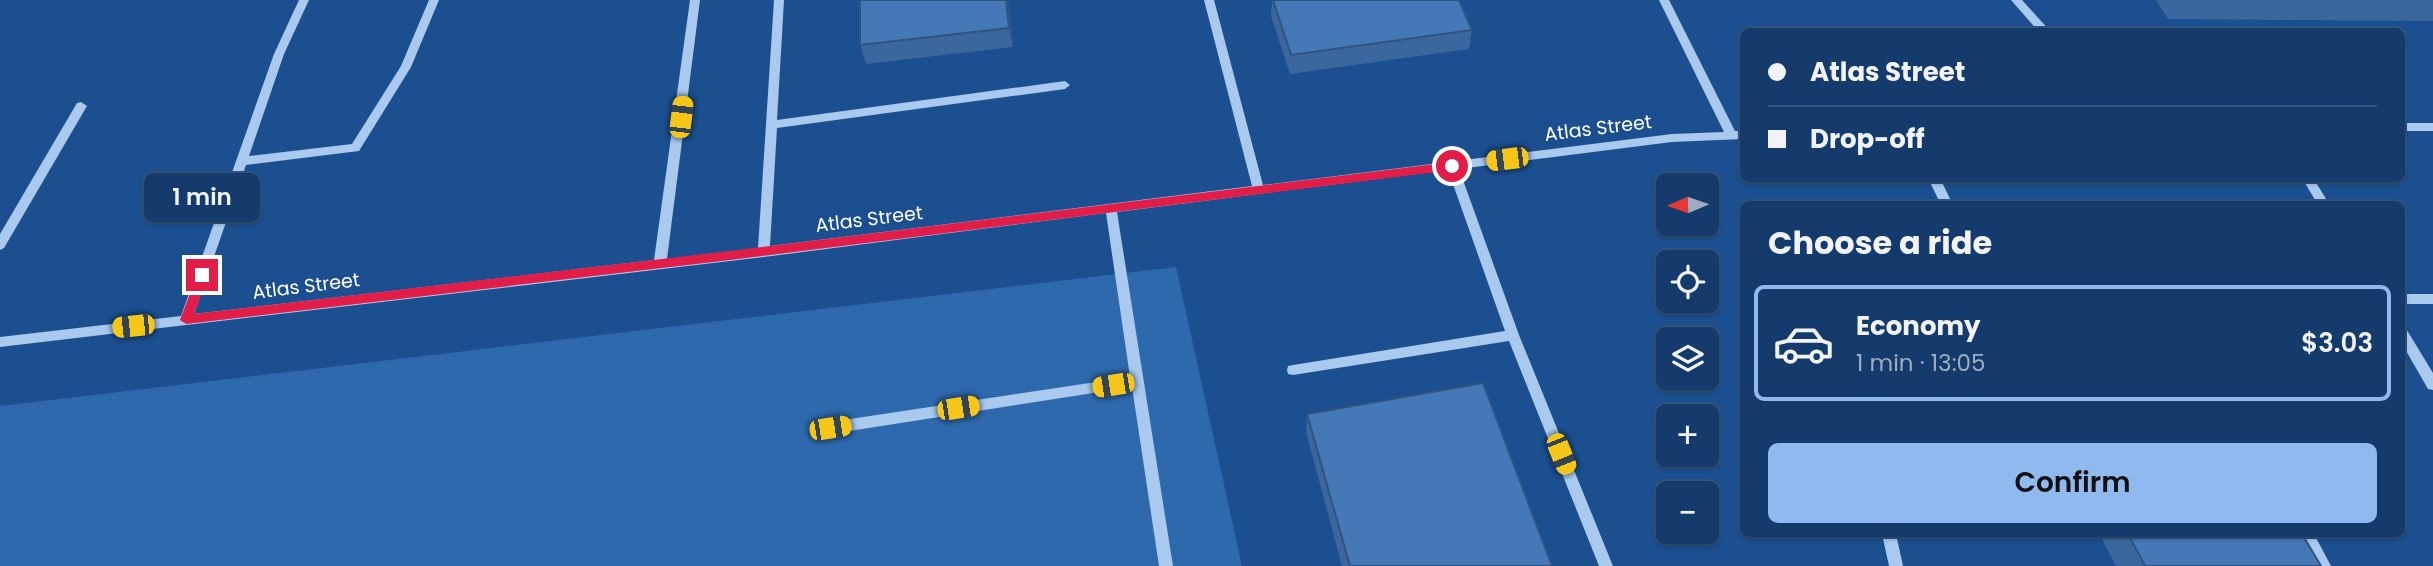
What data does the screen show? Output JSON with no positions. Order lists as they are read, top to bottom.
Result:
{
  "streets": {
    "street": ["Atlas Street"]
  },
  "north": "left",
  "page": {
    "banner": ["Atlas Street", "Drop-off"],
    "map_buttons": ["+", "−"],
    "bubble": "1 min",
    "heading": "Choose a ride",
    "list": [
      {
        "name": "Economy",
        "note": "1 min · 13:05",
        "value": "$3.03"
      }
    ],
    "buttons": "Confirm"
  }
}
